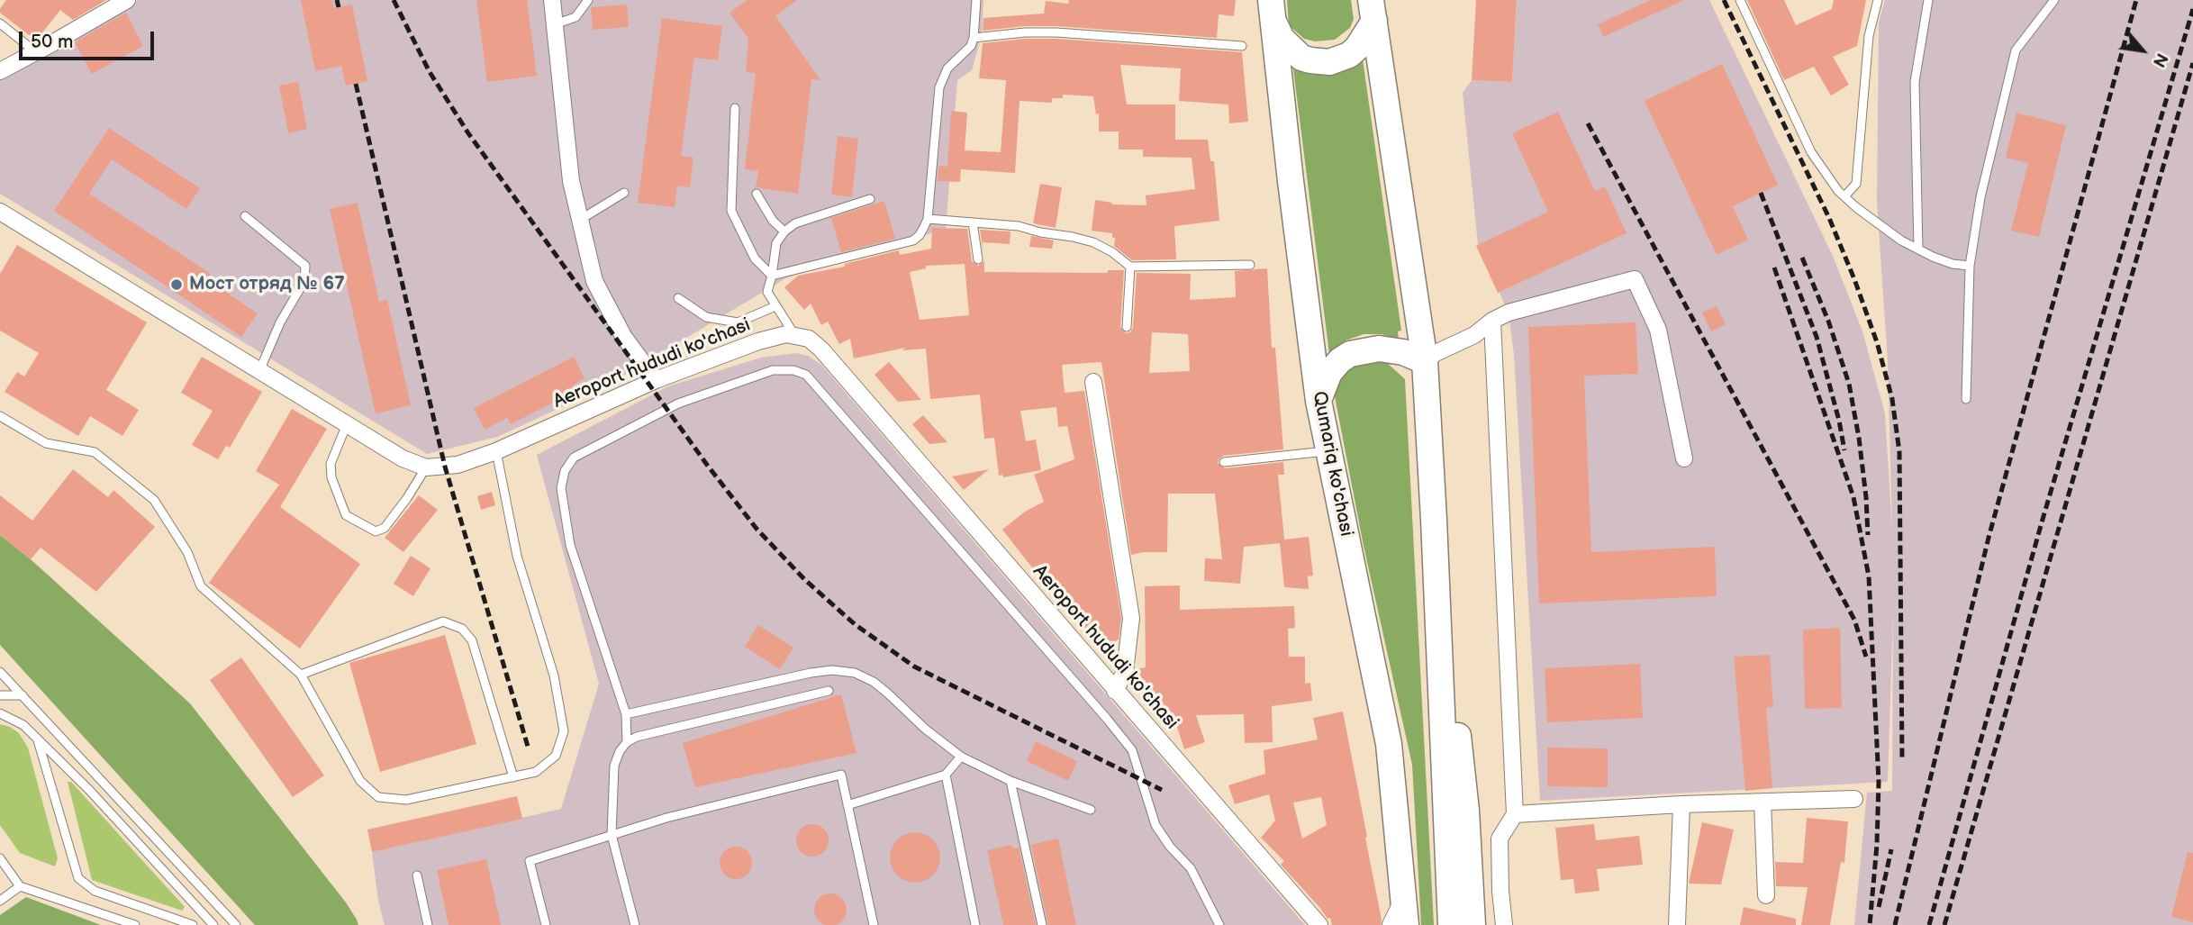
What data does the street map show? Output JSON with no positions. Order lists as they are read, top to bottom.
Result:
{
  "streets": {
    "main road": ["Qumariq ko'chasi"],
    "street": ["Aeroport hududi ko'chasi"]
  },
  "places": ["Мост отряд № 67"],
  "scale_bar": "50 m",
  "north": "bottom right"
}
